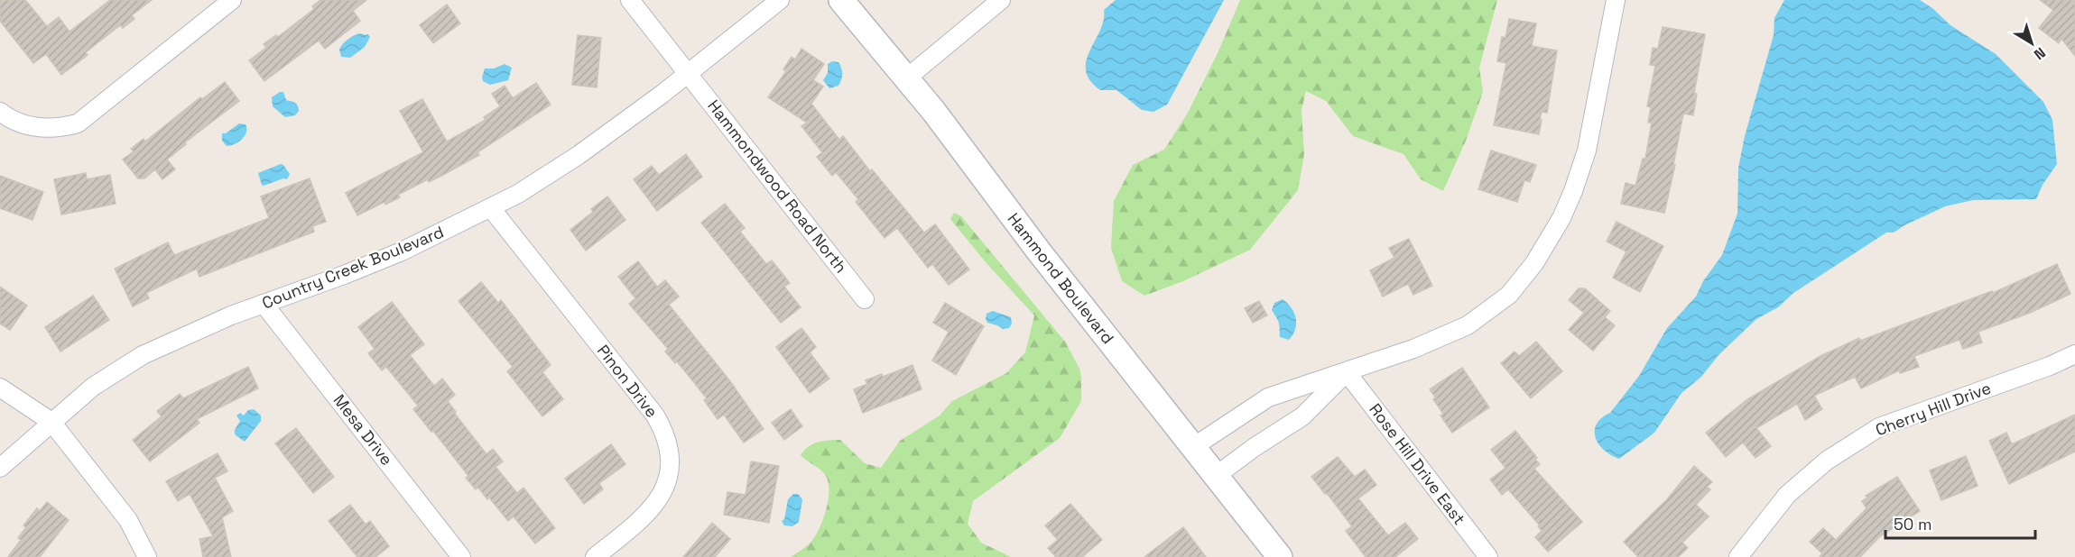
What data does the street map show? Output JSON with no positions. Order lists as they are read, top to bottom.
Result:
{
  "streets": {
    "street": [
      "Hammondwood Road North",
      "Country Creek Boulevard",
      "Hammond Boulevard",
      "Pinon Drive",
      "Cherry Hill Drive",
      "Mesa Drive",
      "Rose Hill Drive East"
    ]
  },
  "crossings": [
    ["Hammondwood Road North", "Country Creek Boulevard"],
    ["Country Creek Boulevard", "Pinon Drive"],
    ["Country Creek Boulevard", "Mesa Drive"]
  ],
  "scale_bar": "50 m",
  "north": "bottom right"
}
